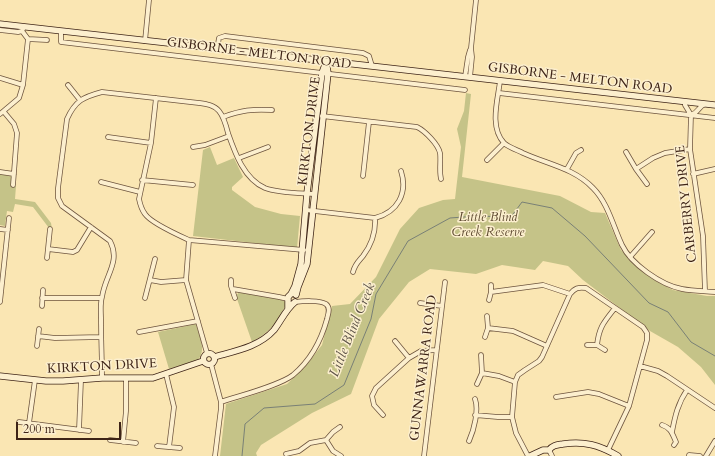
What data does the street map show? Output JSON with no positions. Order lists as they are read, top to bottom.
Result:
{
  "streets": {
    "main road": ["GISBORNE - MELTON ROAD", "KIRKTON DRIVE"],
    "street": ["CARBERRY DRIVE", "GUNNAWARRA ROAD"]
  },
  "crossings": [
    ["GISBORNE - MELTON ROAD", "KIRKTON DRIVE"],
    ["GISBORNE - MELTON ROAD", "CARBERRY DRIVE"]
  ],
  "water": ["Little Blind Creek"],
  "parks": ["Little Blind Creek Reserve"],
  "scale_bar": "200 m"
}
